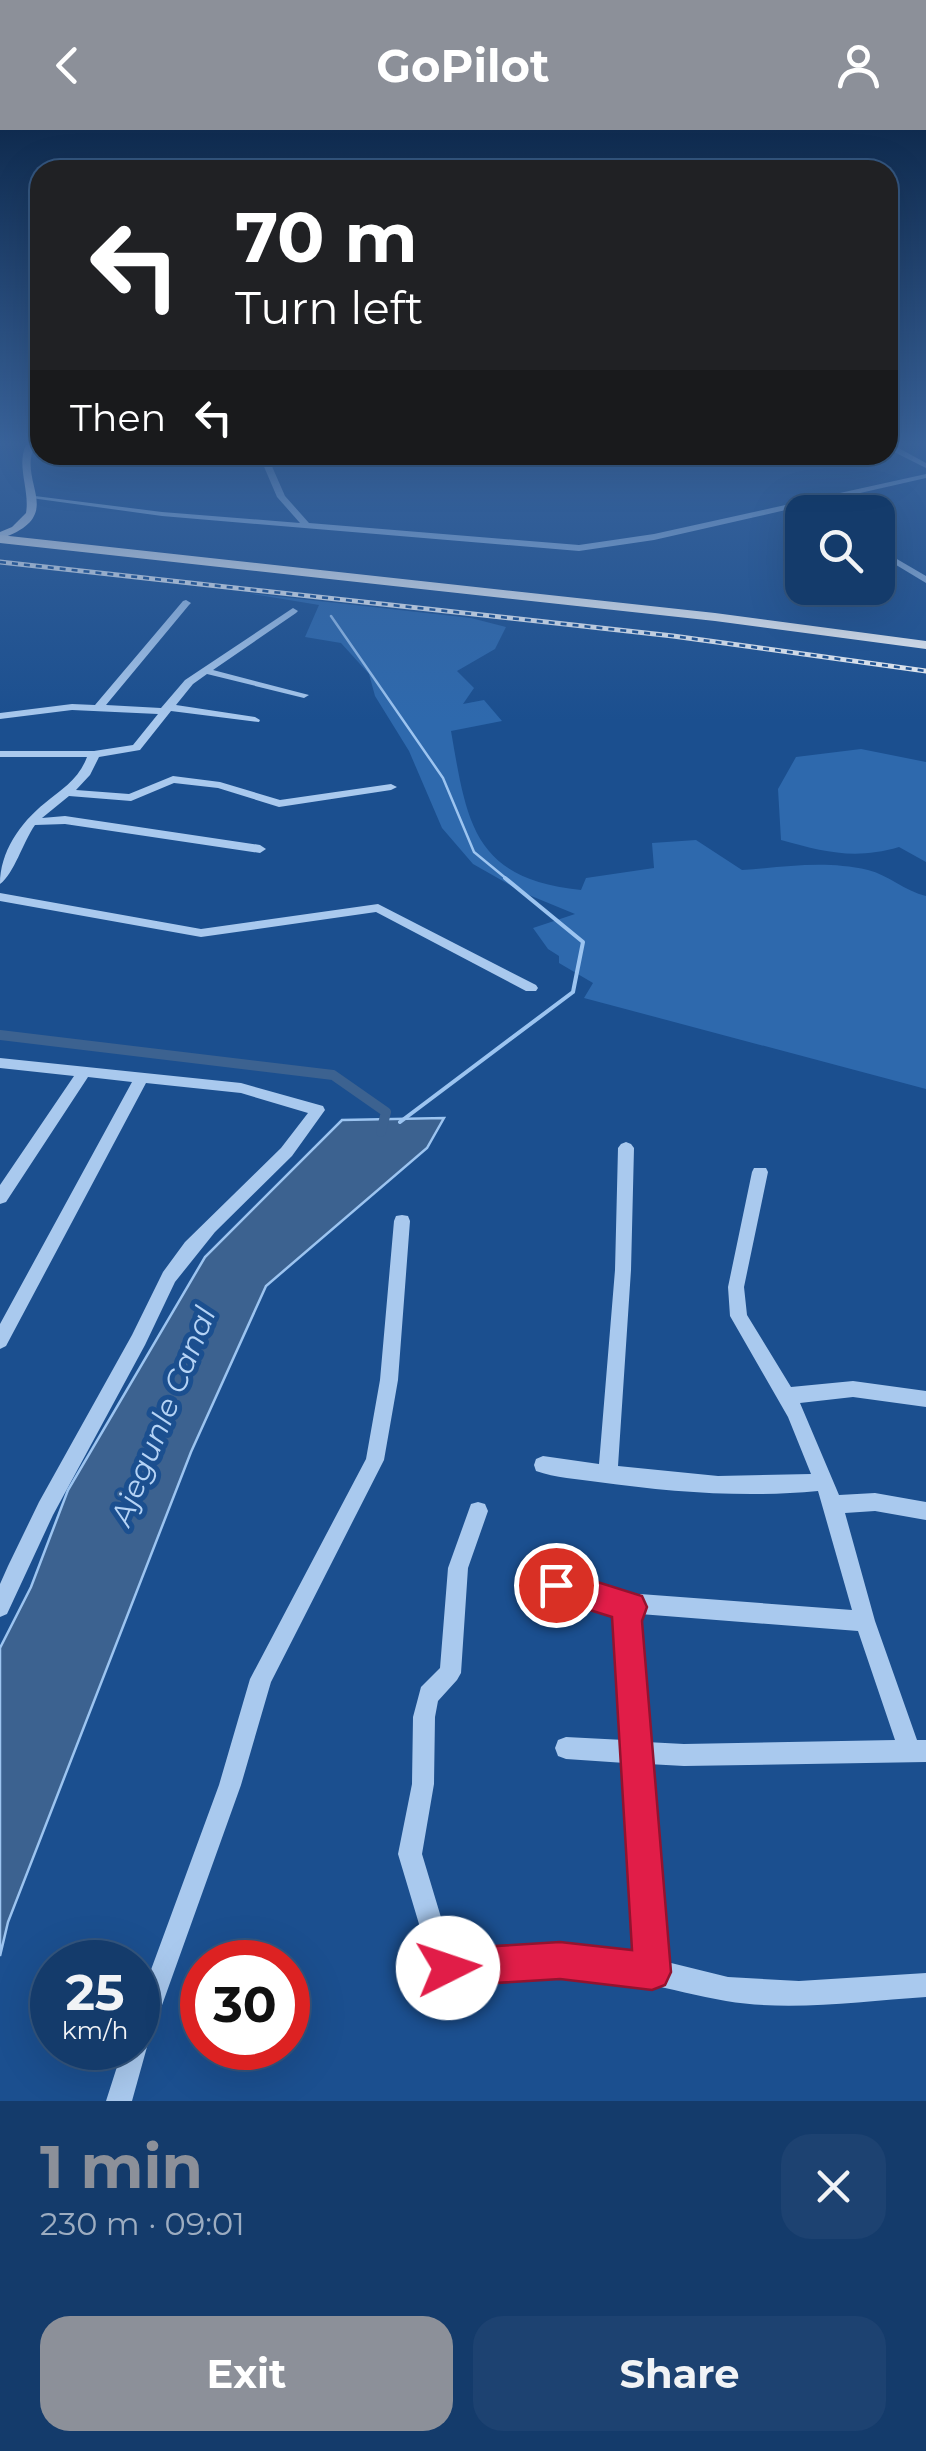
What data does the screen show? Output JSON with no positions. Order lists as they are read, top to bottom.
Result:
{
  "water": ["Ajegunle Canal"],
  "page": {
    "header": "GoPilot",
    "turn": ["70 m", "Turn left"],
    "then": "Then",
    "speed": "25 km/h",
    "limit": "30",
    "heading": ["1 min", "230 m · 09:01"],
    "buttons": ["Exit", "Share"]
  }
}
